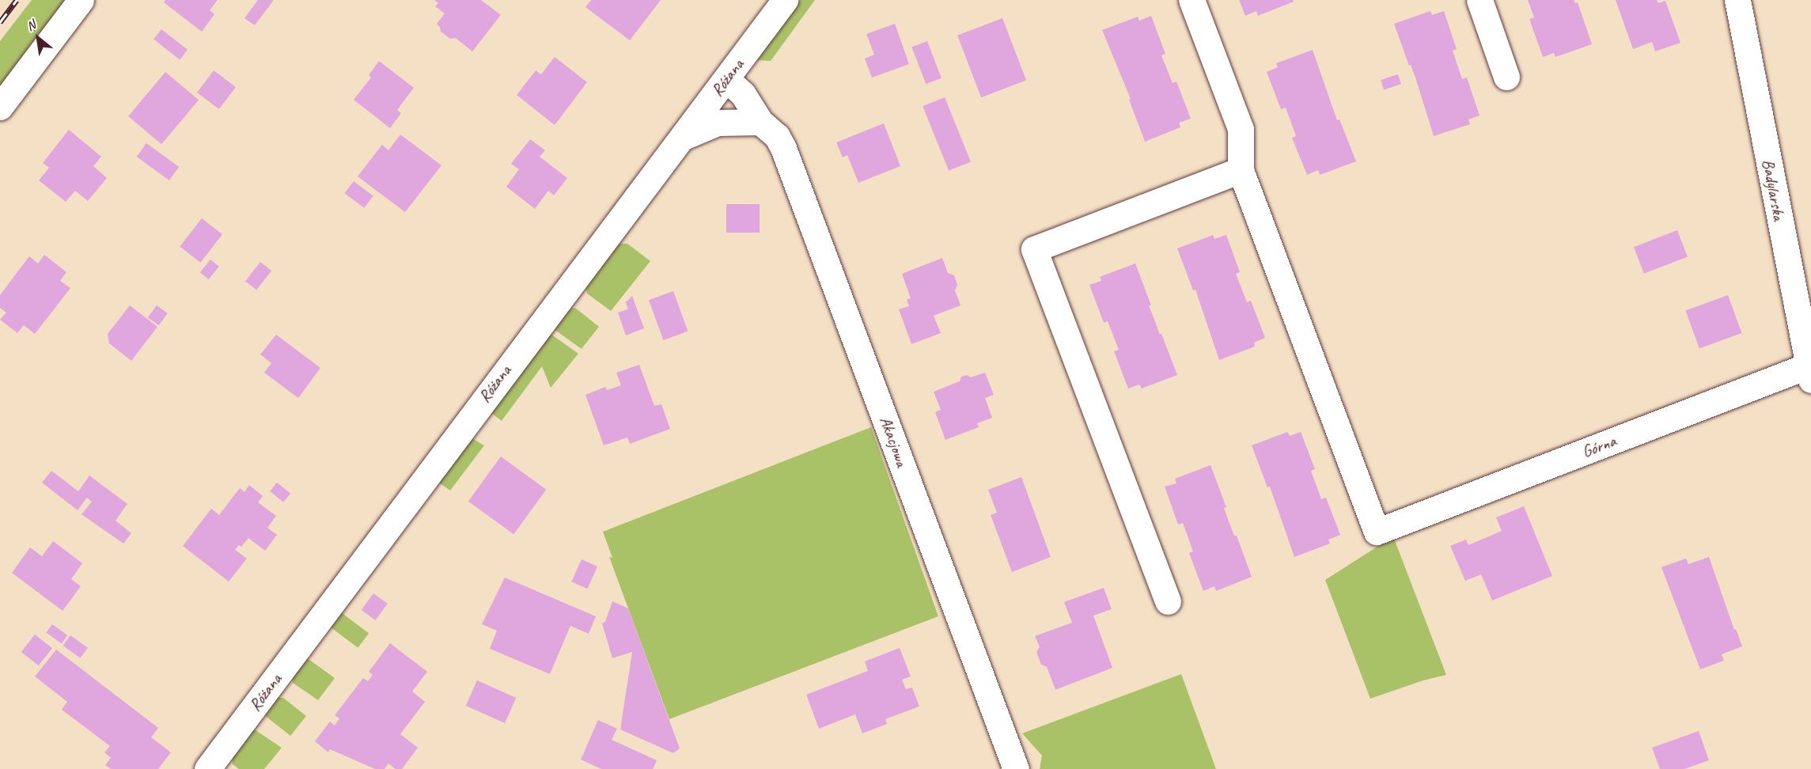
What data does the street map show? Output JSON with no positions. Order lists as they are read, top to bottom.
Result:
{
  "streets": {
    "street": [
      "Różana",
      "Badylarska",
      "Akacjowa",
      "Górna"
    ]
  },
  "crossings": [
    ["Różana", "Akacjowa"],
    ["Badylarska", "Górna"]
  ],
  "north": "top left"
}
